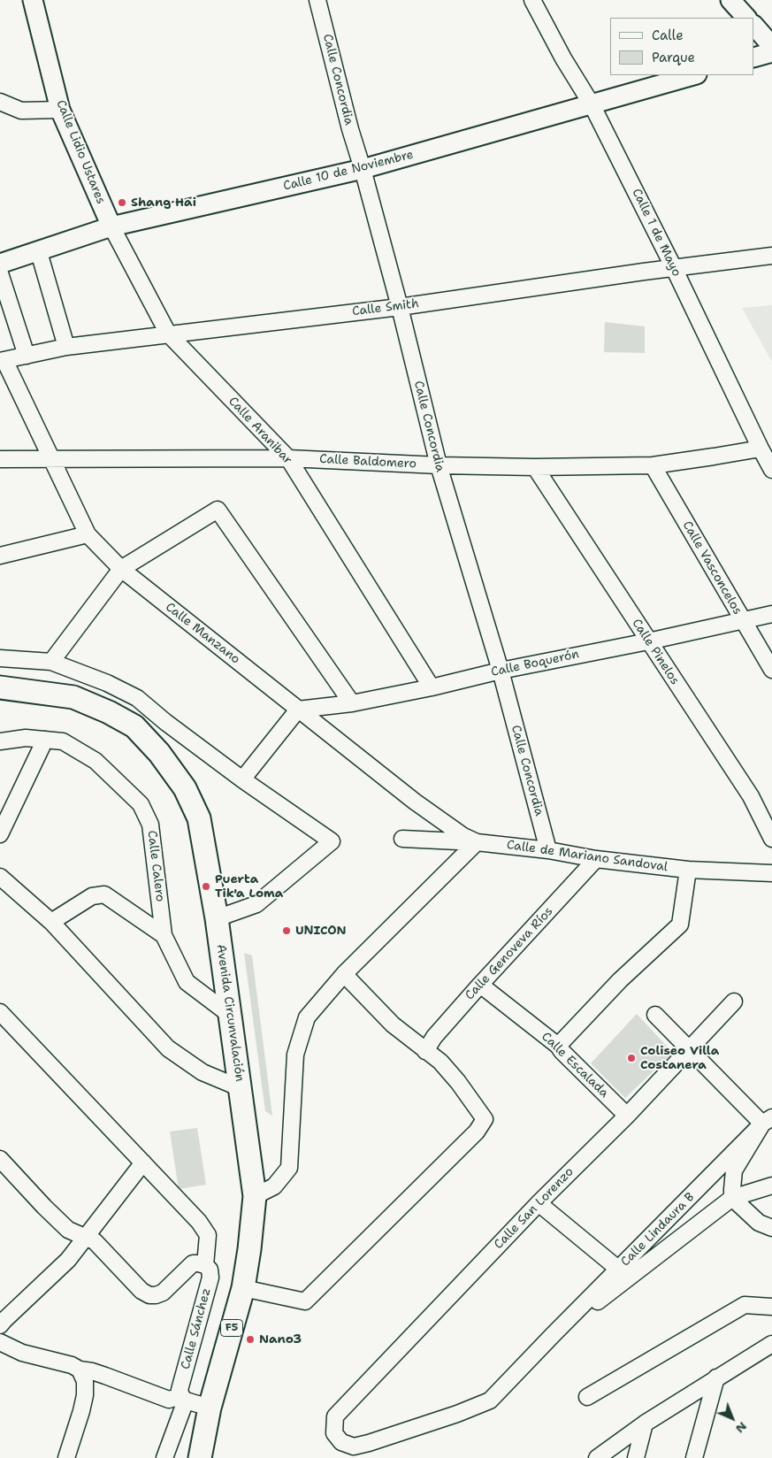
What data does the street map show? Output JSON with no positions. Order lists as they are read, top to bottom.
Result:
{
  "streets": {
    "highway": ["Avenida Circunvalación", "F5"],
    "main road": ["Calle Lidio Ustares", "Calle 10 de Noviembre"],
    "street": [
      "Calle Concordia",
      "Calle 1 de Mayo",
      "Calle Smith",
      "Calle Aranibar",
      "Calle Baldomero",
      "Calle Vasconcelos",
      "Calle Manzano",
      "Calle Pinelos",
      "Calle Boquerón",
      "Calle de Mariano Sandoval",
      "Calle Calero",
      "Calle Genoveva Ríos",
      "Calle Escalada",
      "Calle San Lorenzo",
      "Calle Lindaura B",
      "Calle Sánchez"
    ]
  },
  "crossings": [
    ["Calle Concordia", "Calle 10 de Noviembre"],
    ["Calle Concordia", "Calle Smith"],
    ["Calle Concordia", "Calle Baldomero"],
    ["Calle Concordia", "Calle Boquerón"],
    ["Calle Concordia", "Calle de Mariano Sandoval"],
    ["Calle Lidio Ustares", "Calle 10 de Noviembre"],
    ["Calle Lidio Ustares", "Calle Aranibar"],
    ["Calle 10 de Noviembre", "Calle 1 de Mayo"],
    ["Calle 10 de Noviembre", "Calle Aranibar"],
    ["Calle 1 de Mayo", "Calle Smith"],
    ["Calle 1 de Mayo", "Calle Baldomero"],
    ["Calle Smith", "Calle Aranibar"],
    ["Calle Smith", "Calle Manzano"],
    ["Calle Aranibar", "Calle Baldomero"],
    ["Calle Aranibar", "Calle Boquerón"],
    ["Calle Baldomero", "Calle Vasconcelos"],
    ["Calle Baldomero", "Calle Manzano"],
    ["Calle Baldomero", "Calle Pinelos"],
    ["Calle Vasconcelos", "Calle Boquerón"],
    ["Calle Manzano", "Calle Boquerón"],
    ["Calle Manzano", "Calle de Mariano Sandoval"],
    ["Calle Pinelos", "Calle Boquerón"],
    ["Calle de Mariano Sandoval", "Calle Genoveva Ríos"],
    ["Calle Calero", "Avenida Circunvalación"],
    ["Calle Genoveva Ríos", "Calle Escalada"],
    ["Calle Escalada", "Calle San Lorenzo"],
    ["Calle San Lorenzo", "Calle Lindaura B"]
  ],
  "places": [
    "Shang Hai",
    "Puerta Tik'a Loma",
    "UNICON",
    "Coliseo Villa Costanera",
    "Nano3"
  ],
  "legend": ["Calle", "Parque"],
  "north": "bottom right"
}
